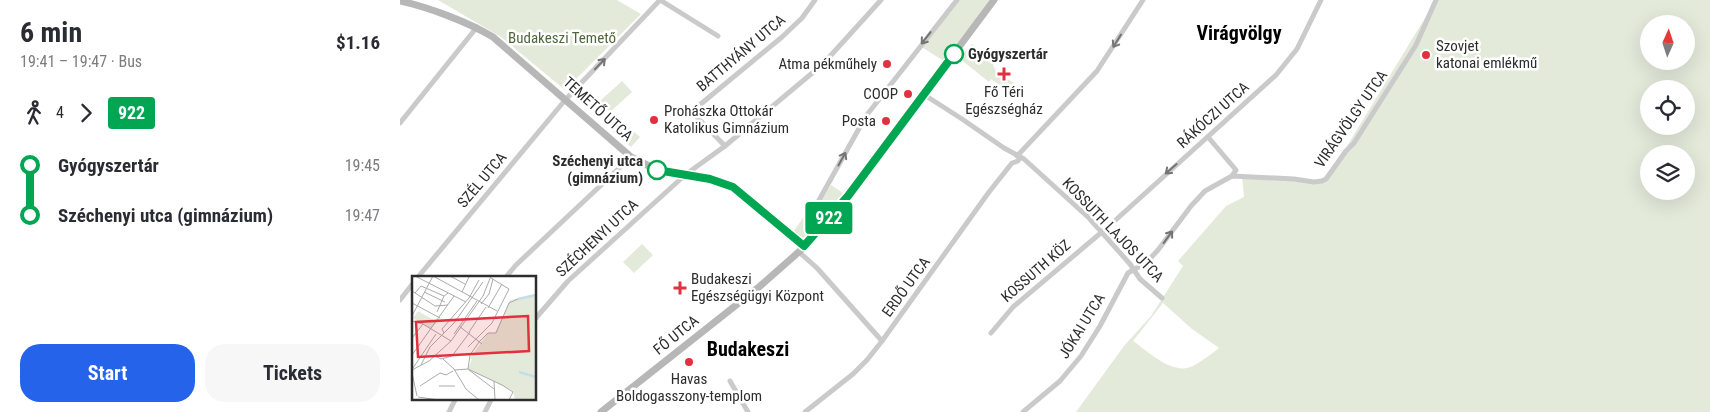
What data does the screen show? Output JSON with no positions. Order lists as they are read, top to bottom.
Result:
{
  "streets": {
    "main road": ["TEMETŐ UTCA", "FŐ UTCA"],
    "street": [
      "BATTHYÁNY UTCA",
      "RÁKÓCZI UTCA",
      "VIRÁGVÖLGY UTCA",
      "SZÉL UTCA",
      "KOSSUTH LAJOS UTCA",
      "SZÉCHENYI UTCA",
      "KOSSUTH KÖZ",
      "ERDŐ UTCA",
      "JÓKAI UTCA"
    ]
  },
  "crossings": [
    ["BATTHYÁNY UTCA", "SZÉCHENYI UTCA"],
    ["TEMETŐ UTCA", "SZÉL UTCA"],
    ["TEMETŐ UTCA", "SZÉCHENYI UTCA"],
    ["TEMETŐ UTCA", "FŐ UTCA"],
    ["RÁKÓCZI UTCA", "KOSSUTH LAJOS UTCA"],
    ["RÁKÓCZI UTCA", "KOSSUTH KÖZ"],
    ["KOSSUTH LAJOS UTCA", "KOSSUTH KÖZ"],
    ["KOSSUTH LAJOS UTCA", "ERDŐ UTCA"],
    ["KOSSUTH LAJOS UTCA", "JÓKAI UTCA"],
    ["KOSSUTH LAJOS UTCA", "FŐ UTCA"]
  ],
  "one_way": ["SZÉL UTCA"],
  "districts": ["Virágvölgy", "Budakeszi"],
  "parks": ["Budakeszi Temető"],
  "places": {
    "other": [
      "Gyógyszertár",
      "Szovjet katonai emlékmű",
      "Atma pékműhely",
      "COOP",
      "Prohászka Ottokár Katolikus Gimnázium",
      "Posta",
      "Széchenyi utca (gimnázium)",
      "Havas Boldogasszony-templom"
    ],
    "health": ["Fő Téri Egészségház", "Budakeszi Egészségügyi Központ"]
  },
  "lines": ["bus line 922"],
  "north": "top",
  "page": {
    "heading": ["6 min", "19:41 – 19:47 · Bus", "$1.16"],
    "on_map": "922",
    "legs": ["4", "922"],
    "list": [
      {
        "name": "Gyógyszertár",
        "value": "19:45"
      },
      {
        "name": "Széchenyi utca (gimnázium)",
        "value": "19:47"
      }
    ],
    "buttons": ["Start", "Tickets"]
  }
}
